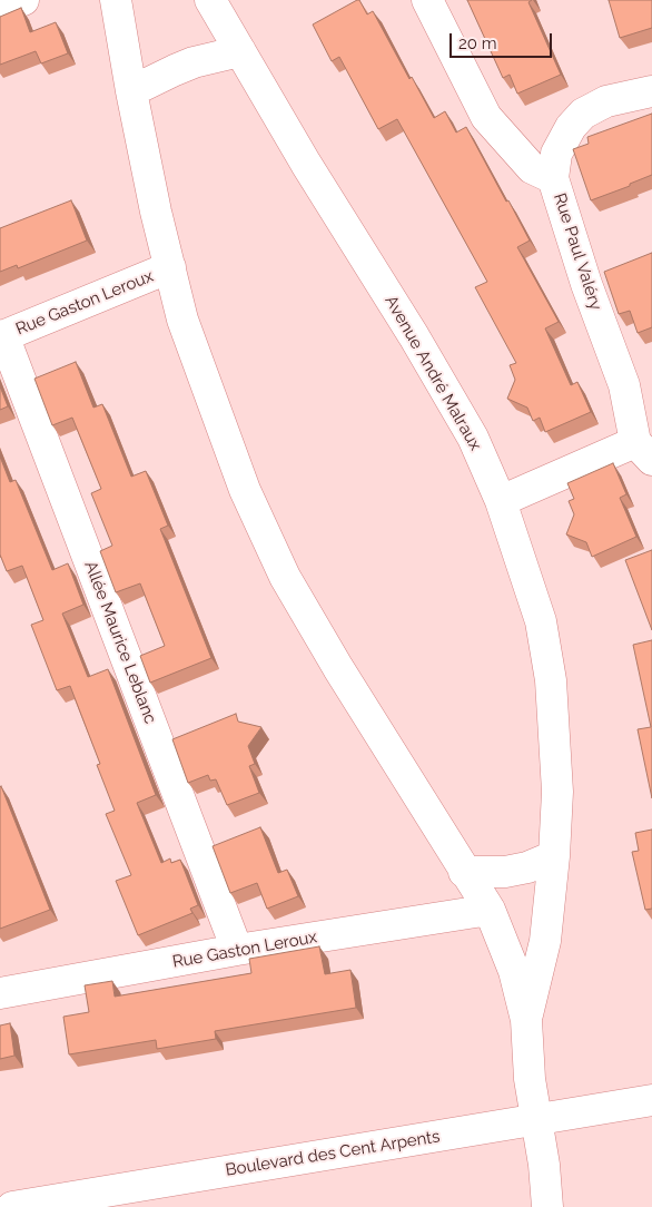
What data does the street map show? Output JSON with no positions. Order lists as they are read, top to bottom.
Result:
{
  "streets": {
    "street": [
      "Rue Paul Valéry",
      "Rue Gaston Leroux",
      "Avenue André Malraux",
      "Allée Maurice Leblanc",
      "Boulevard des Cent Arpents"
    ]
  },
  "crossings": [
    ["Rue Gaston Leroux", "Avenue André Malraux"],
    ["Rue Gaston Leroux", "Allée Maurice Leblanc"],
    ["Avenue André Malraux", "Boulevard des Cent Arpents"]
  ],
  "scale_bar": "20 m"
}
